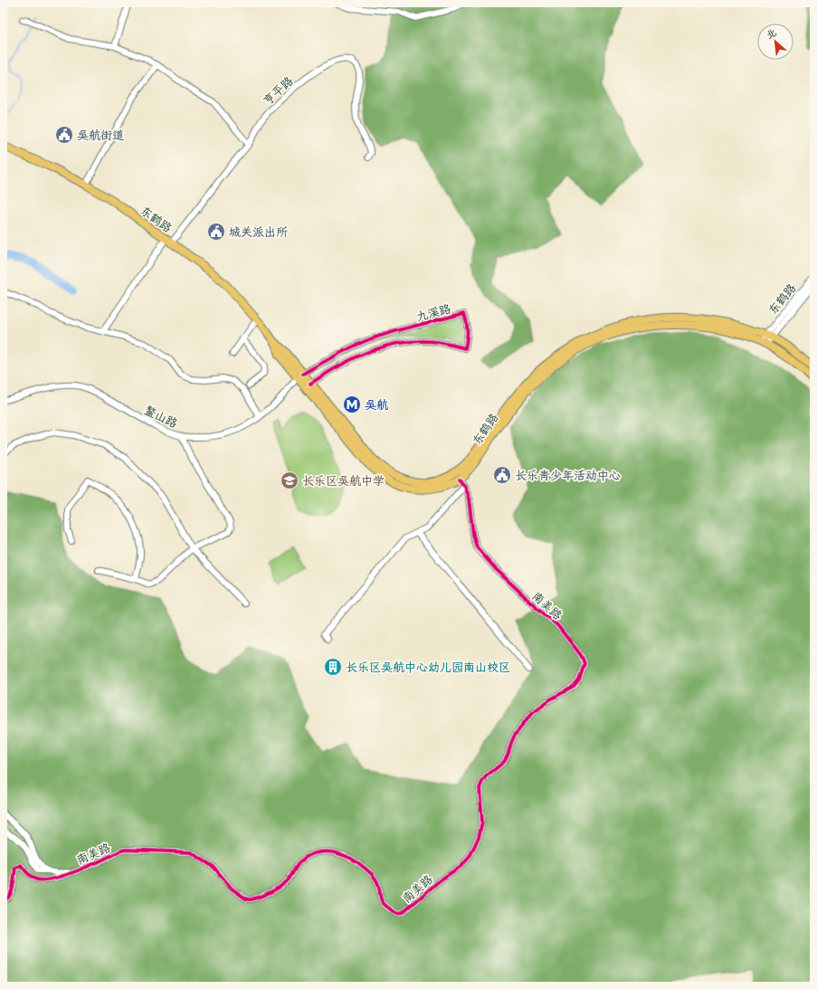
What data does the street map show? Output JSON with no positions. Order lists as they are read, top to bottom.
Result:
{
  "streets": {
    "main road": ["东鹤路"],
    "street": [
      "亨平路",
      "九溪路",
      "鳌山路",
      "南美路"
    ]
  },
  "crossings": [
    ["亨平路", "东鹤路"],
    ["东鹤路", "九溪路"],
    ["东鹤路", "鳌山路"],
    ["东鹤路", "南美路"],
    ["九溪路", "鳌山路"]
  ],
  "places": {
    "public building": ["吴航街道", "城关派出所", "长乐青少年活动中心"],
    "metro station": ["吴航"],
    "school or university": ["长乐区吴航中学"],
    "building": ["长乐区吴航中心幼儿园南山校区"]
  },
  "north": "top left"
}
